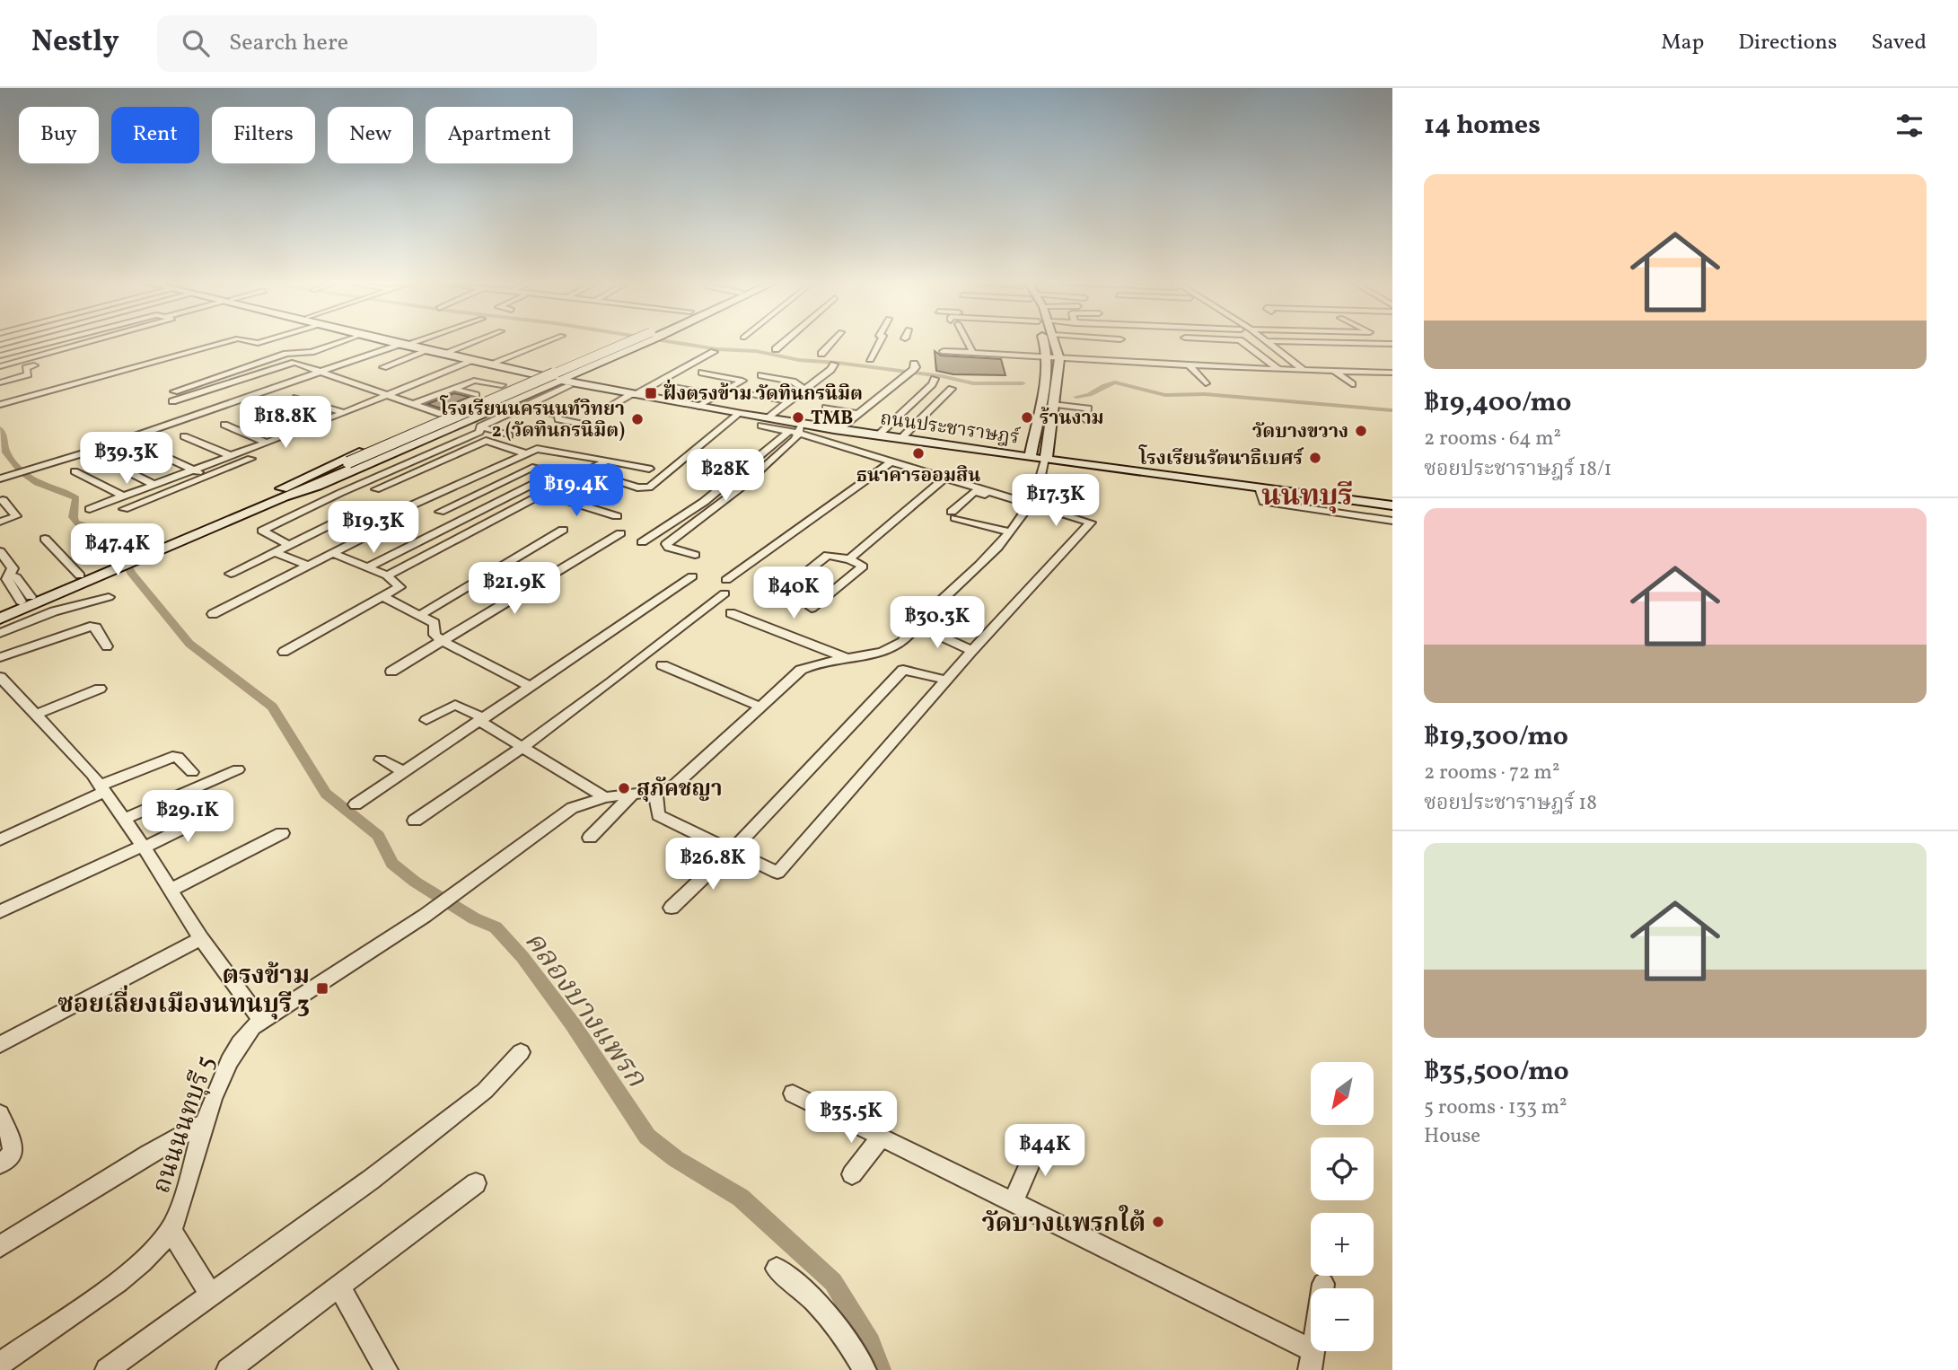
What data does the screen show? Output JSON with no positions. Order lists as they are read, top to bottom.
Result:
{
  "streets": {
    "main road": ["ถนนประชาราษฎร์"],
    "street": ["ถนนนนทบุรี 5"]
  },
  "districts": ["นนทบุรี"],
  "water": ["คลองบางแพรก"],
  "places": {
    "transit": ["ฝั่งตรงข้าม วัดทินกรนิมิต", "ตรงข้าม ซอยเลี่ยงเมืองนทนบุรี 3"],
    "other": [
      "TMB",
      "ร้านงาม",
      "โรงเรียนนครนนท์วิทยา 2 (วัดทินกรนิมิต)",
      "วัดบางขวาง",
      "ธนาคารออมสิน",
      "โรงเรียนรัตนาธิเบศร์",
      "สุภัคชญา",
      "วัดบางแพรกใต้"
    ]
  },
  "north": "bottom left",
  "page": {
    "header": "Nestly",
    "search": "Search here",
    "nav": ["Map", "Directions", "Saved"],
    "heading": "14 homes",
    "chip": [
      "Buy",
      "Rent",
      "Filters",
      "New",
      "Apartment"
    ],
    "list": [
      {
        "name": "฿19,400/mo",
        "note": "2 rooms · 64 m² · ซอยประชาราษฎร์ 18/1"
      },
      {
        "name": "฿19,300/mo",
        "note": "2 rooms · 72 m² · ซอยประชาราษฎร์ 18"
      },
      {
        "name": "฿35,500/mo",
        "note": "5 rooms · 133 m² · House"
      }
    ],
    "price": [
      "฿18.8K",
      "฿39.3K",
      "฿28K",
      "฿19.4K",
      "฿17.3K",
      "฿19.3K",
      "฿47.4K",
      "฿21.9K",
      "฿40K",
      "฿30.3K",
      "฿29.1K",
      "฿26.8K",
      "฿35.5K",
      "฿44K"
    ],
    "map_buttons": ["+", "−"]
  }
}
